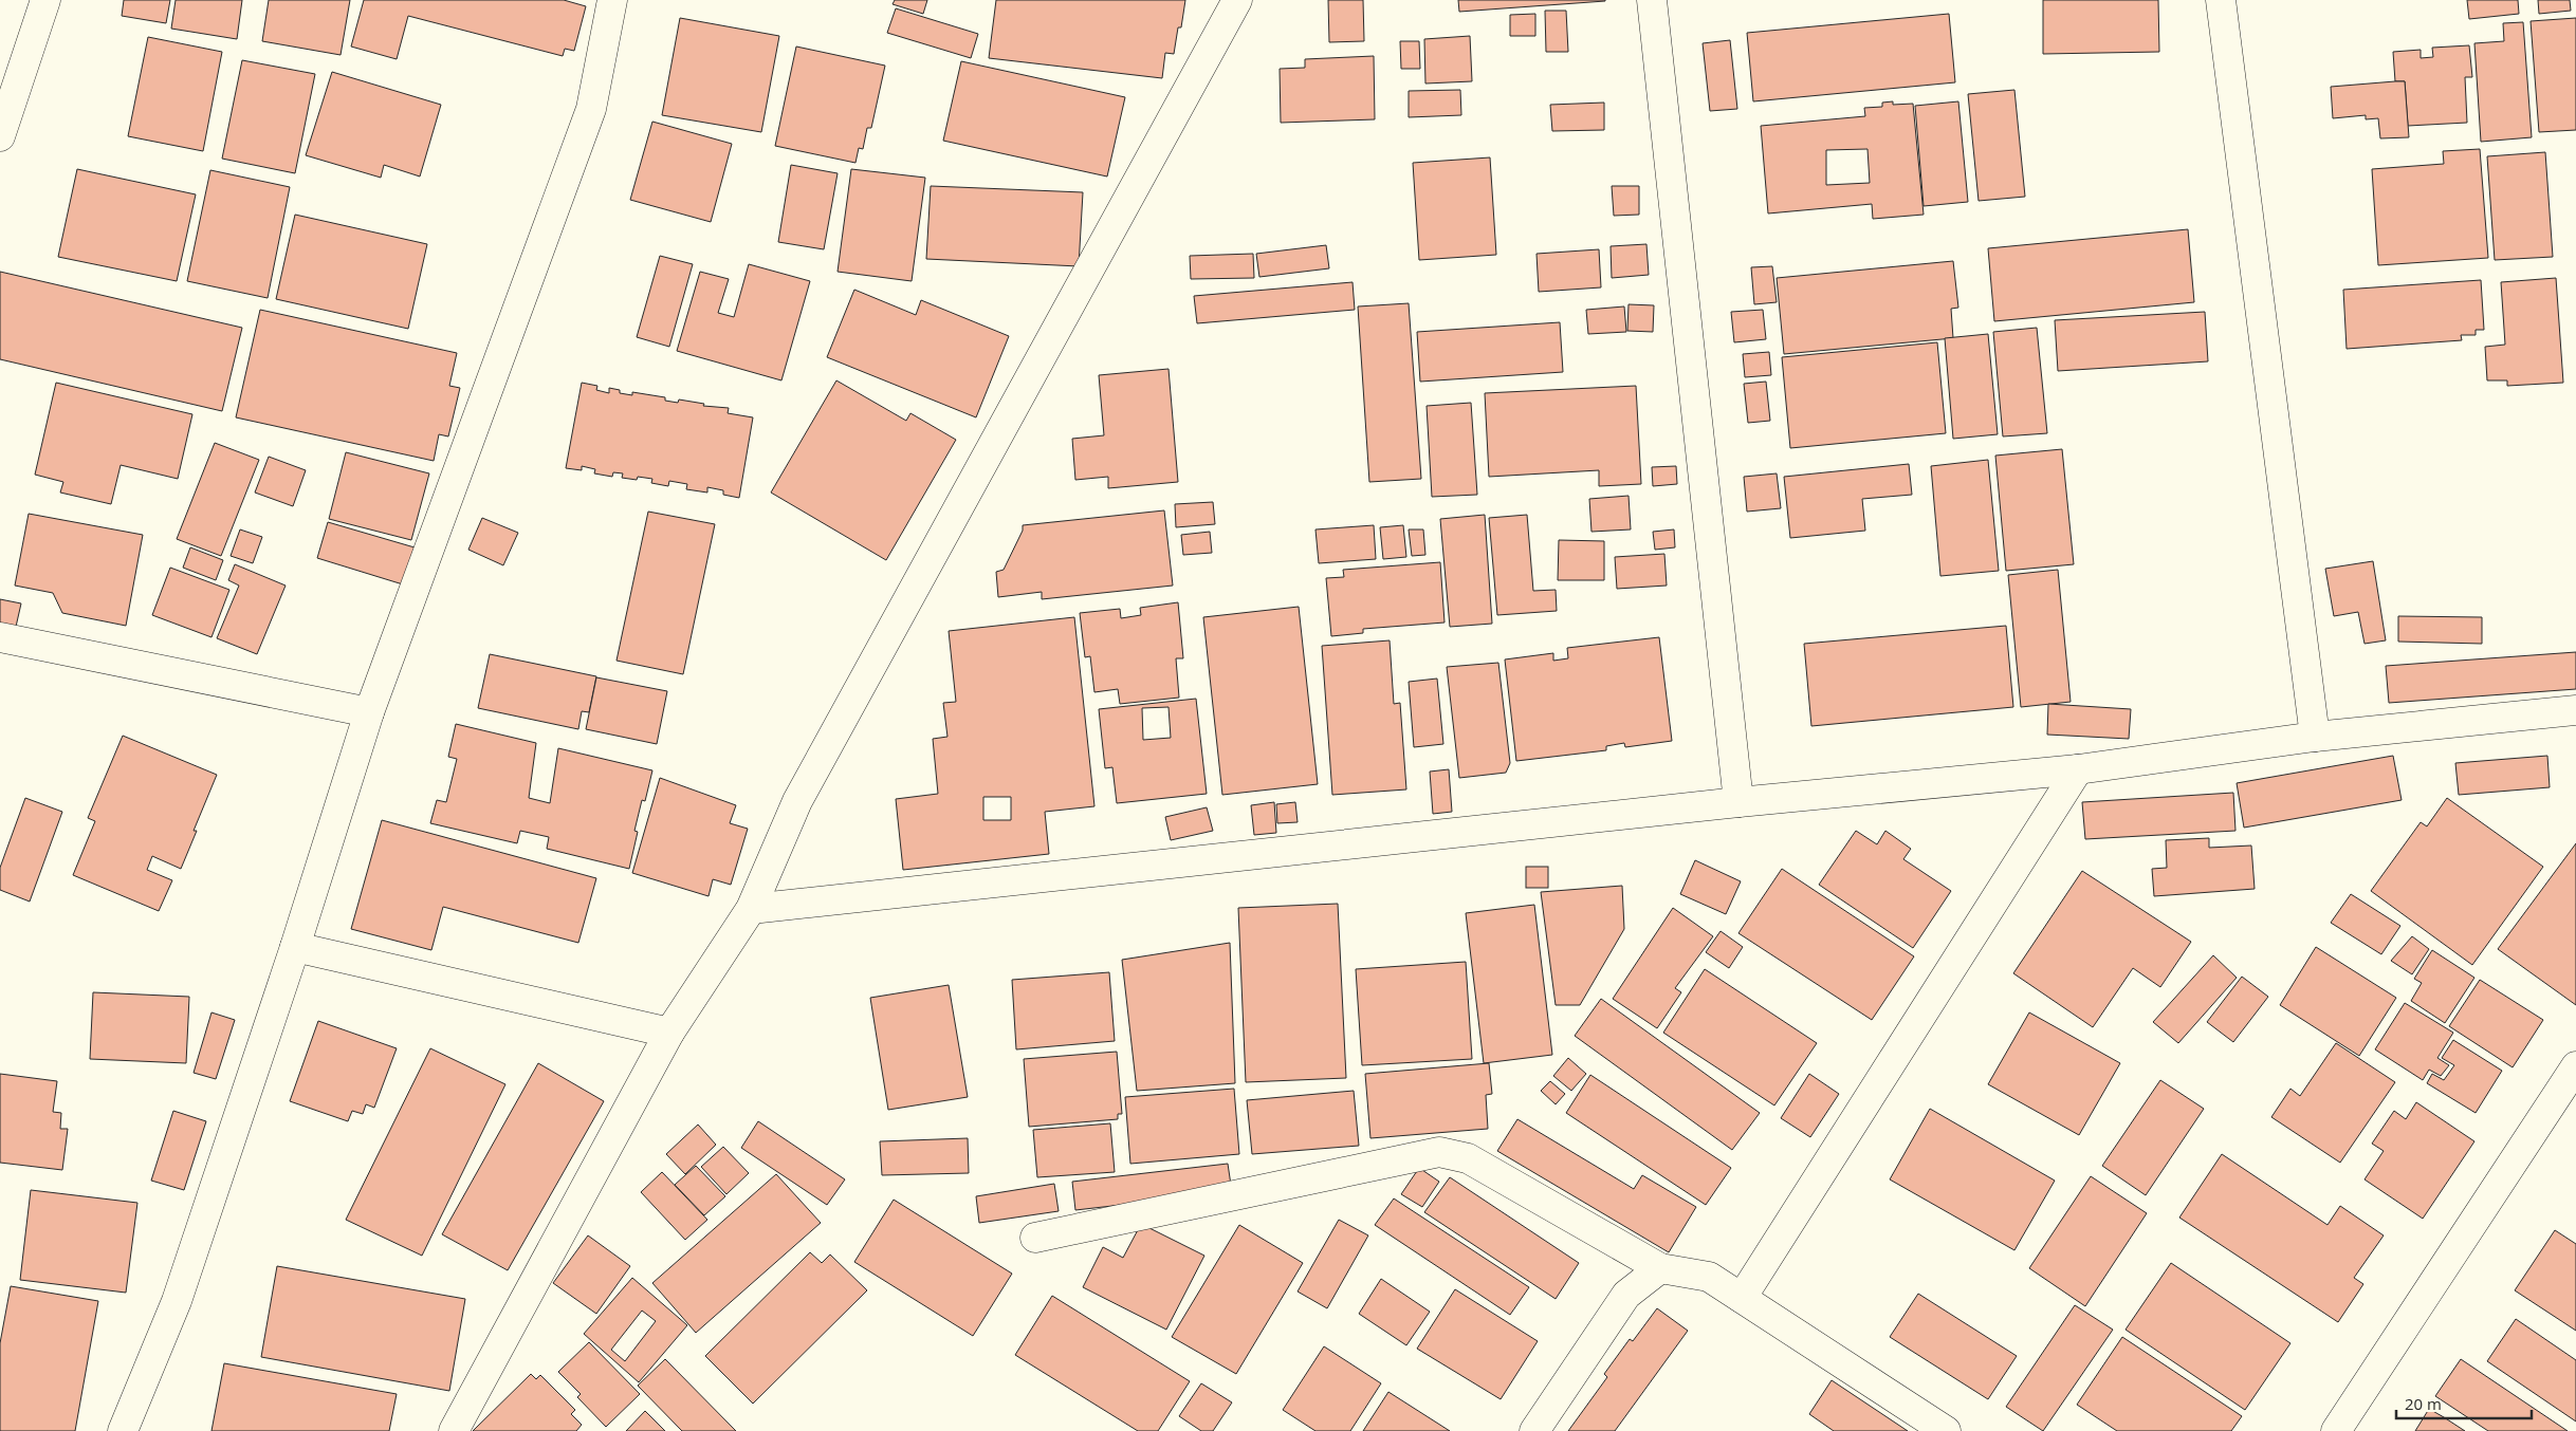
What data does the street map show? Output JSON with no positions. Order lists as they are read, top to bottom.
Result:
{
  "scale_bar": "20 m"
}
